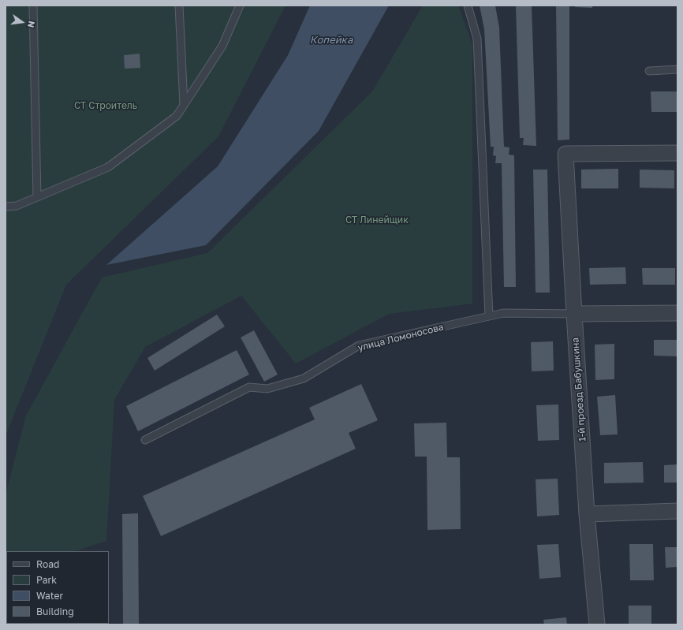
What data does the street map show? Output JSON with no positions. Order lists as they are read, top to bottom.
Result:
{
  "streets": {
    "street": ["улица Ломоносова", "1-й проезд Бабушкина"]
  },
  "crossings": [
    ["улица Ломоносова", "1-й проезд Бабушкина"]
  ],
  "water": ["Копейка"],
  "parks": ["СТ Строитель", "СТ Линейщик"],
  "legend": [
    "Road",
    "Park",
    "Water",
    "Building"
  ],
  "north": "right"
}
